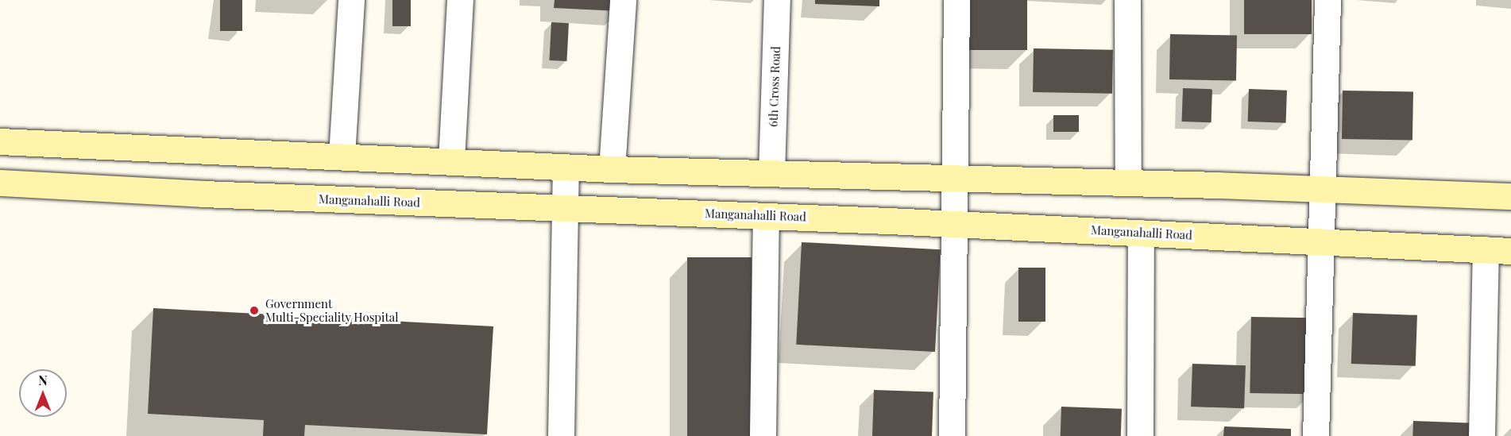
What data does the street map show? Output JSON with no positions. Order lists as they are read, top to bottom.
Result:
{
  "streets": {
    "main road": ["Manganahalli Road"],
    "street": ["6th Cross Road"]
  },
  "places": ["Government Multi-Speciality Hospital"],
  "north": "top"
}
